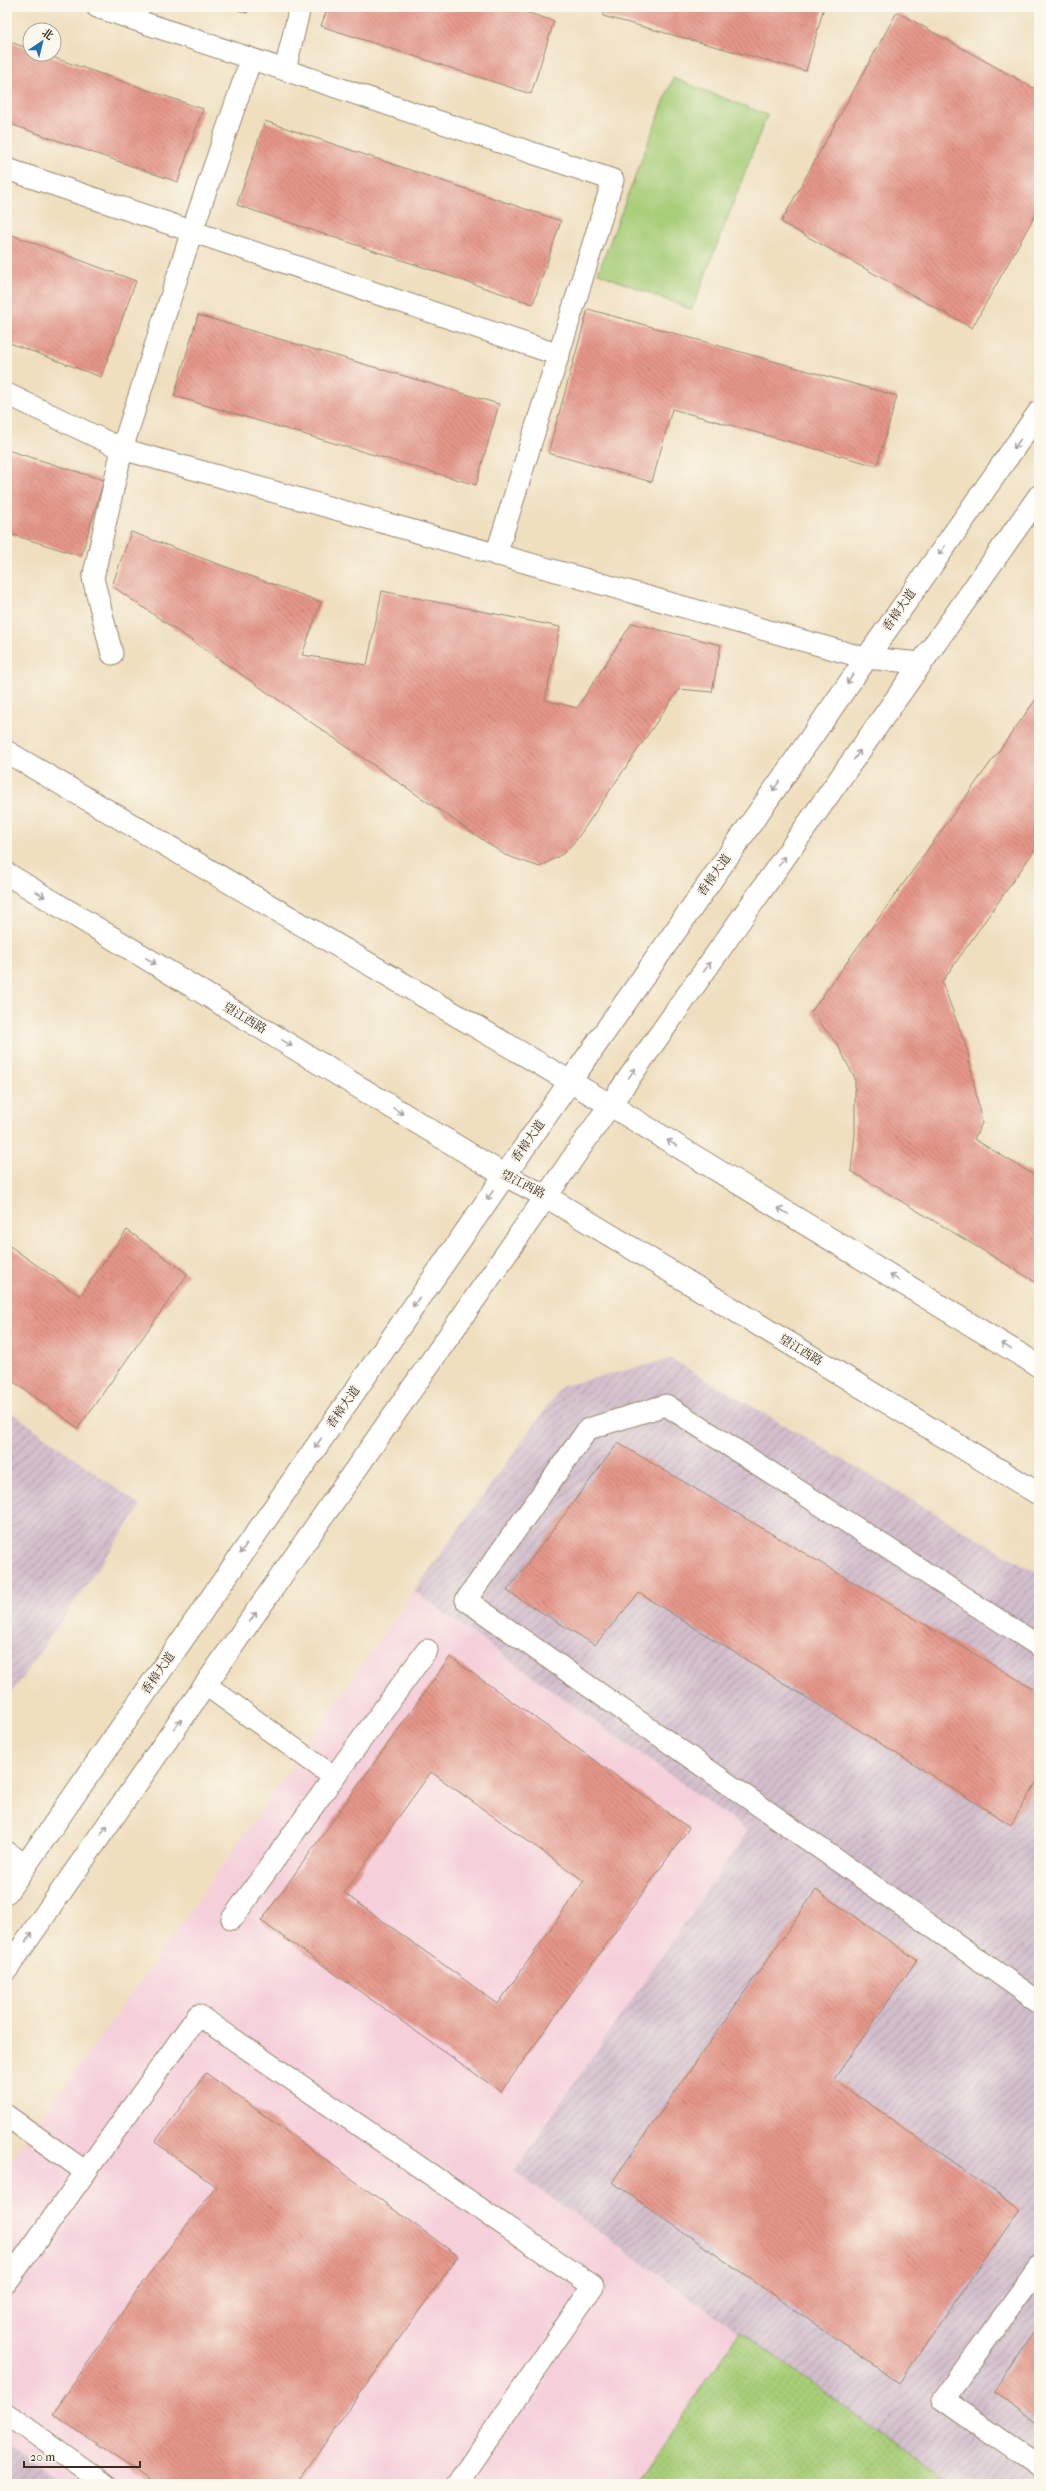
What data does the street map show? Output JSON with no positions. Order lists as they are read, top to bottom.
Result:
{
  "streets": {
    "main road": ["香樟大道", "望江西路"]
  },
  "crossings": [
    ["香樟大道", "望江西路"]
  ],
  "scale_bar": "20 m",
  "north": "top right"
}
